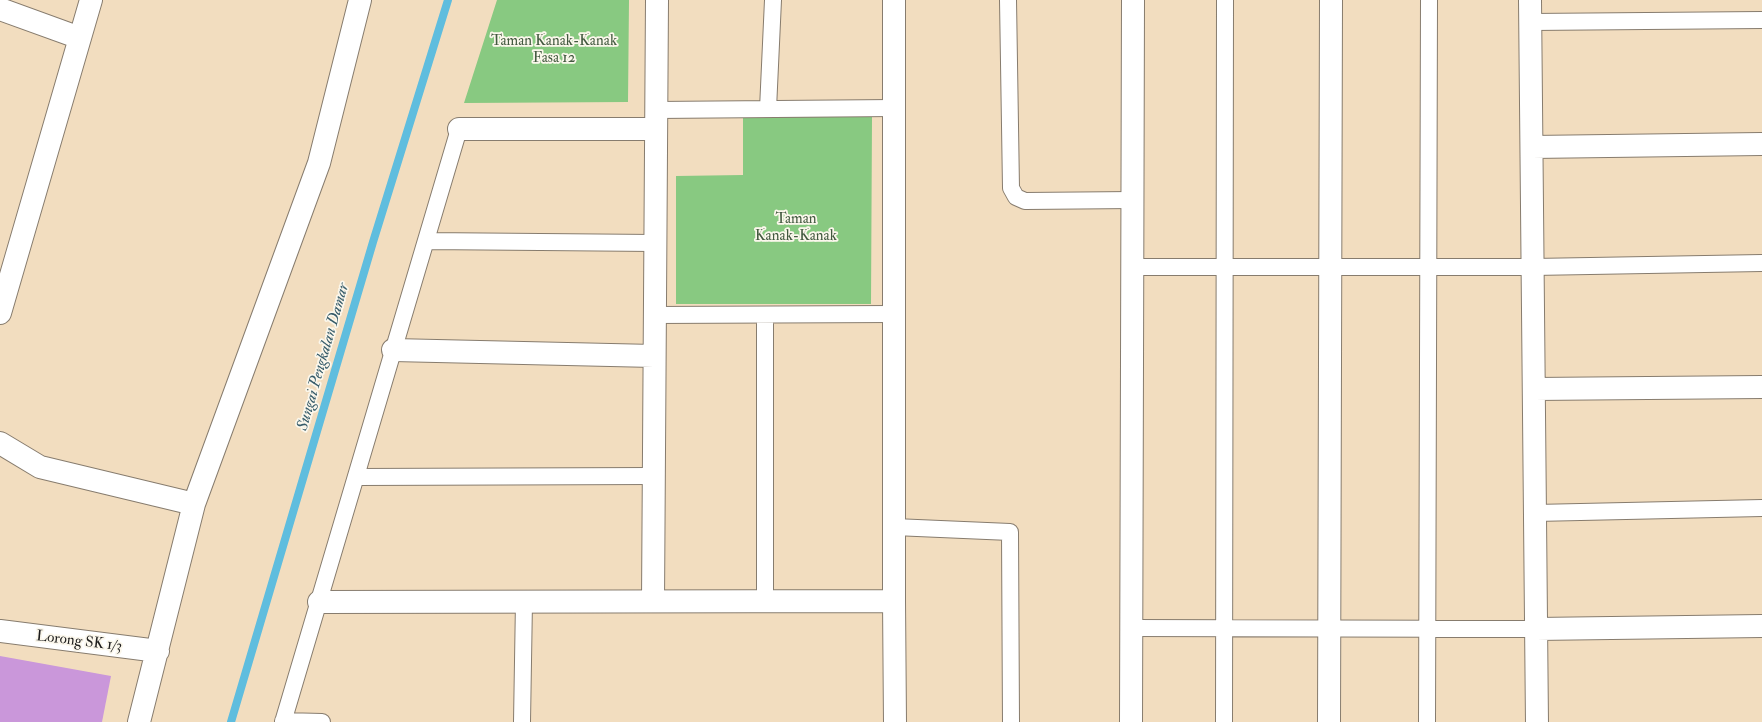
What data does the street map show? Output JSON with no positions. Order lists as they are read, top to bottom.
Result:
{
  "streets": {
    "street": ["Lorong SK 1/3"]
  },
  "water": ["Sungai Pengkalan Damar"],
  "parks": ["Taman Kanak-Kanak Fasa 12", "Taman Kanak-Kanak"]
}
